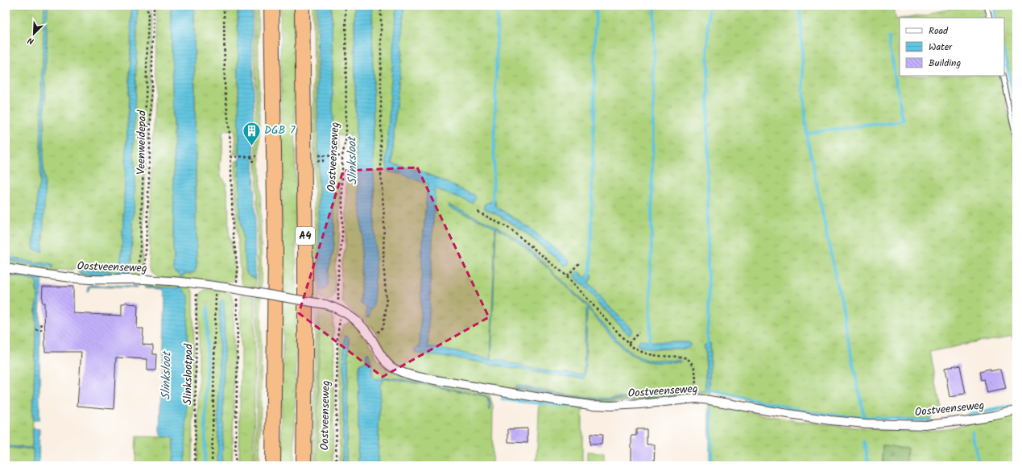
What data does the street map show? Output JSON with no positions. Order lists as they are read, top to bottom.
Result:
{
  "streets": {
    "highway": ["A4"],
    "street": ["Oostveenseweg"],
    "path": ["Veenweidepad", "Slinkslootpad"]
  },
  "crossings": [
    ["Veenweidepad", "Oostveenseweg"],
    ["Oostveenseweg", "Slinkslootpad"]
  ],
  "water": ["Slinksloot"],
  "places": {
    "building": ["DGB 7"]
  },
  "legend": ["Road", "Water", "Building"],
  "north": "bottom left"
}
